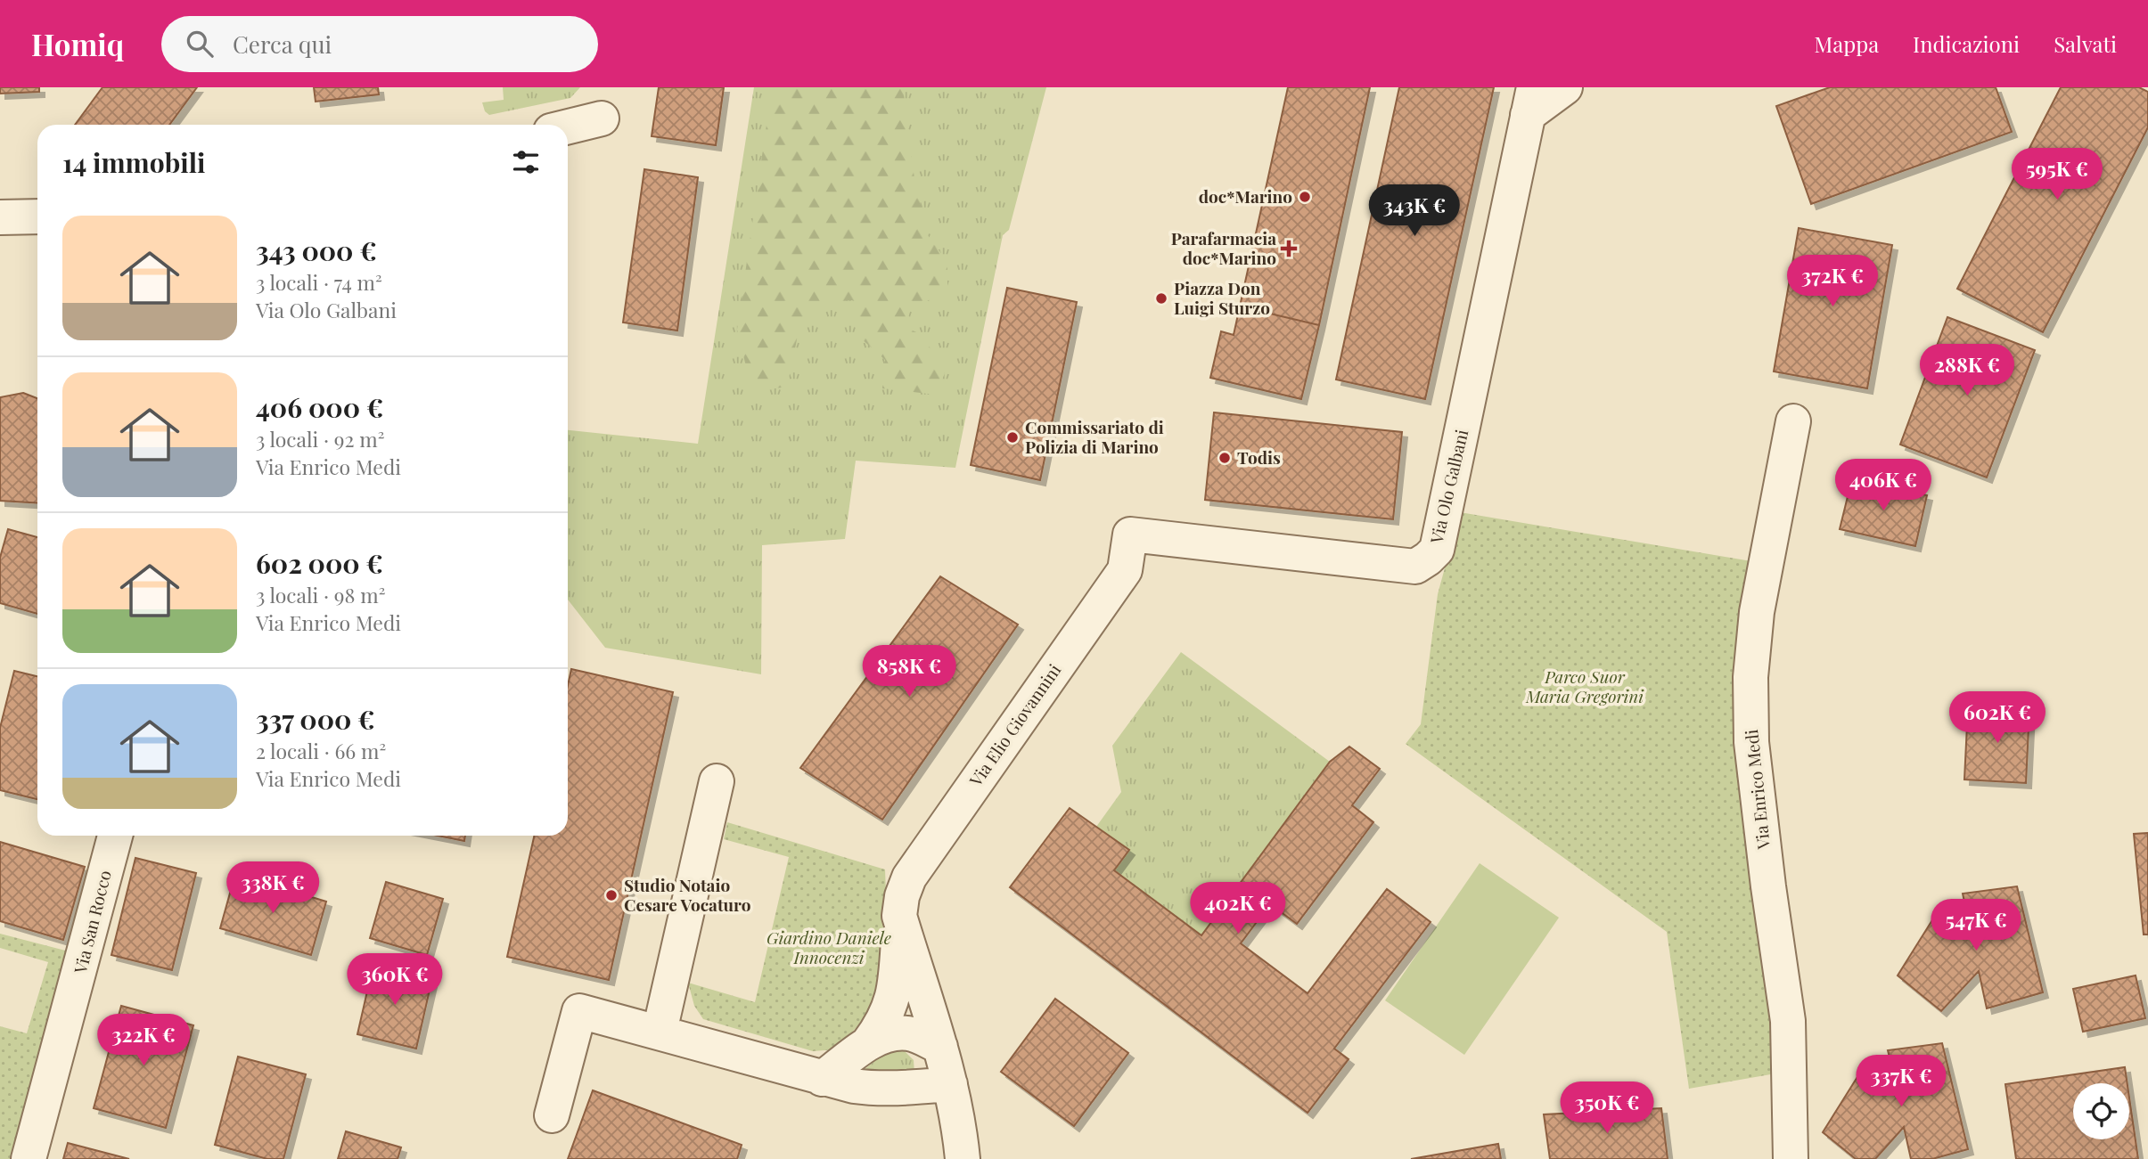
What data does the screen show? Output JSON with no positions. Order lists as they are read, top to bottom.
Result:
{
  "streets": {
    "street": [
      "Via Olo Galbani",
      "Via Elio Giovannini",
      "Via Enrico Medi",
      "Via San Rocco"
    ]
  },
  "crossings": [
    ["Via Olo Galbani", "Via Elio Giovannini"]
  ],
  "parks": ["Parco Suor Maria Gregorini", "Giardino Daniele Innocenzi"],
  "places": {
    "other": [
      "doc*Marino",
      "Piazza Don Luigi Sturzo",
      "Commissariato di Polizia di Marino",
      "Todis",
      "Studio Notaio Cesare Vocaturo"
    ],
    "health": ["Parafarmacia doc*Marino"]
  },
  "page": {
    "header": "Homiq",
    "search": "Cerca qui",
    "nav": ["Mappa", "Indicazioni", "Salvati"],
    "heading": "14 immobili",
    "price": [
      "595K €",
      "343K €",
      "372K €",
      "288K €",
      "406K €",
      "858K €",
      "602K €",
      "338K €",
      "402K €",
      "547K €",
      "360K €",
      "322K €",
      "337K €",
      "350K €"
    ],
    "list": [
      {
        "name": "343 000 €",
        "note": "3 locali · 74 m² · Via Olo Galbani"
      },
      {
        "name": "406 000 €",
        "note": "3 locali · 92 m² · Via Enrico Medi"
      },
      {
        "name": "602 000 €",
        "note": "3 locali · 98 m² · Via Enrico Medi"
      },
      {
        "name": "337 000 €",
        "note": "2 locali · 66 m² · Via Enrico Medi"
      }
    ]
  }
}
